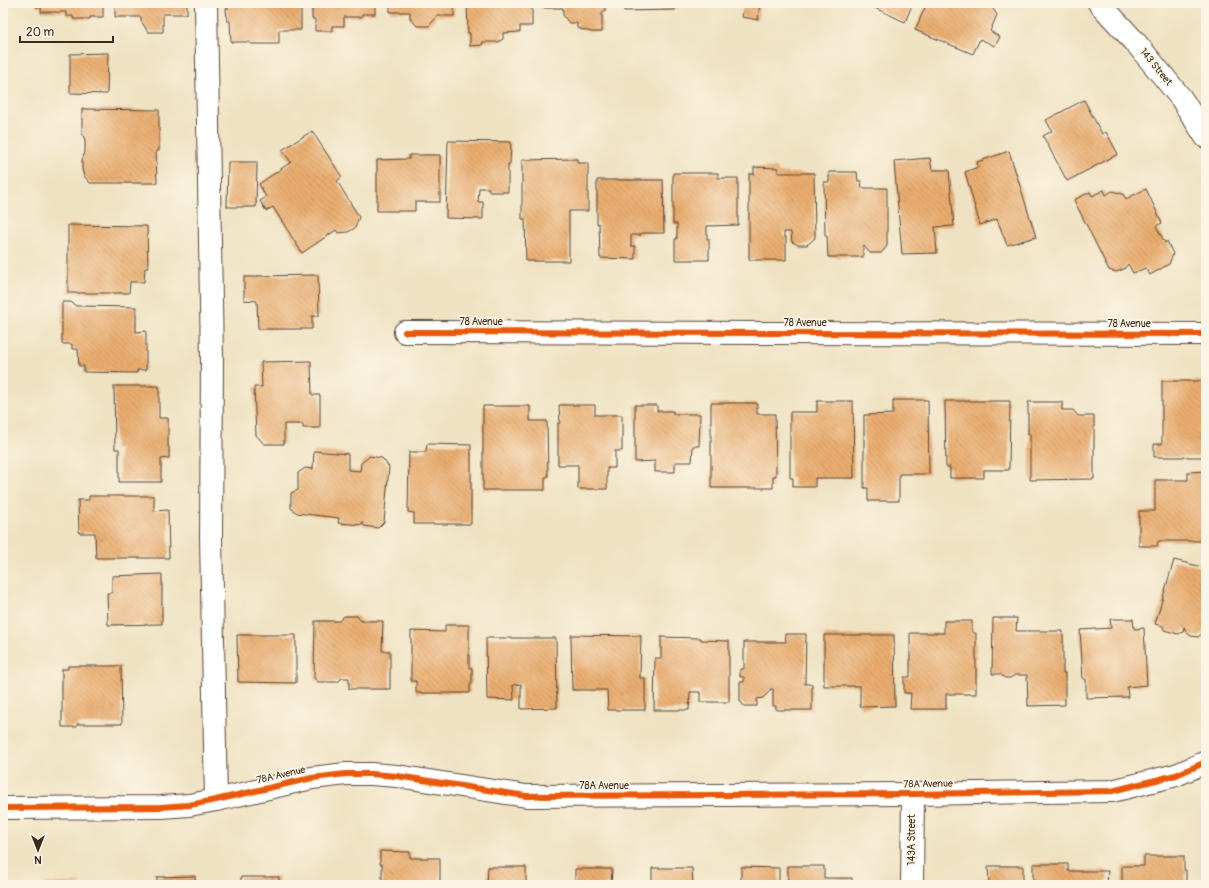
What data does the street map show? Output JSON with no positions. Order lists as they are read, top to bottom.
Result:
{
  "streets": {
    "street": [
      "143 Street",
      "78 Avenue",
      "78A Avenue",
      "143A Street"
    ]
  },
  "crossings": [
    ["78A Avenue", "143A Street"]
  ],
  "scale_bar": "20 m",
  "north": "bottom"
}
